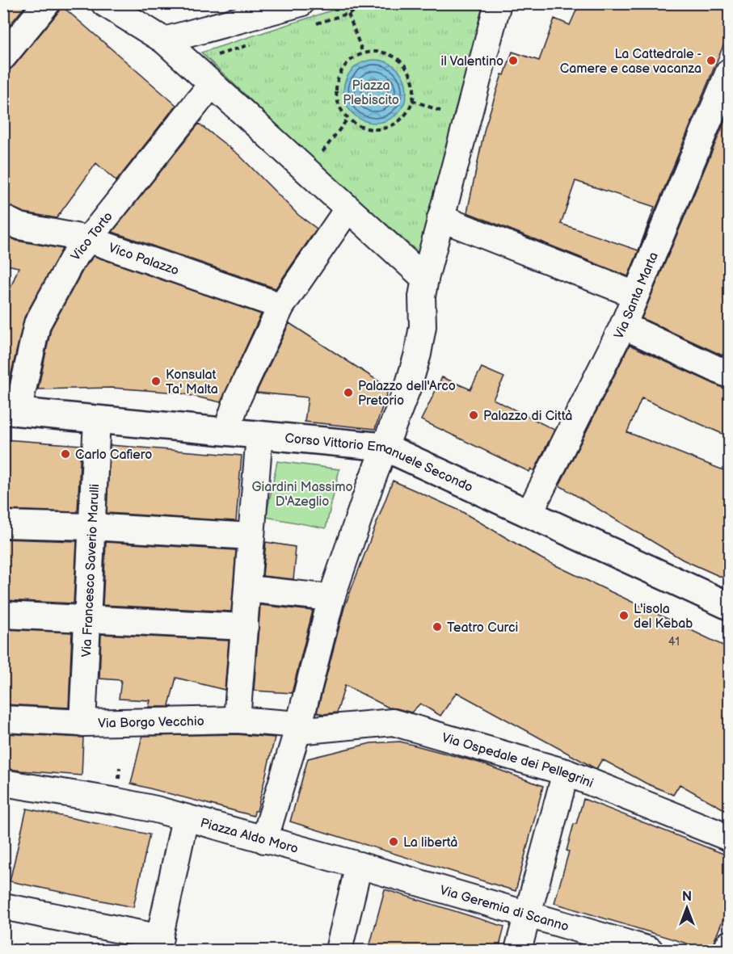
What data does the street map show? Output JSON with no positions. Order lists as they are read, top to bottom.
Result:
{
  "streets": {
    "street": [
      "Vico Torto",
      "Vico Palazzo",
      "Via Santa Marta",
      "Corso Vittorio Emanuele Secondo",
      "Via Francesco Saverio Marulli",
      "Via Borgo Vecchio",
      "Via Ospedale dei Pellegrini",
      "Piazza Aldo Moro",
      "Via Geremia di Scanno"
    ]
  },
  "crossings": [
    ["Vico Torto", "Vico Palazzo"],
    ["Vico Torto", "Corso Vittorio Emanuele Secondo"],
    ["Via Santa Marta", "Corso Vittorio Emanuele Secondo"],
    ["Corso Vittorio Emanuele Secondo", "Via Francesco Saverio Marulli"],
    ["Via Francesco Saverio Marulli", "Via Borgo Vecchio"],
    ["Via Borgo Vecchio", "Via Ospedale dei Pellegrini"],
    ["Piazza Aldo Moro", "Via Geremia di Scanno"]
  ],
  "parks": ["Piazza Plebiscito", "Giardini Massimo D'Azeglio"],
  "places": [
    "il Valentino",
    "La Cattedrale - Camere e case vacanza",
    "Konsulat Ta' Malta",
    "Palazzo dell'Arco Pretorio",
    "Palazzo di Città",
    "Carlo Cafiero",
    "L'isola del Kebab",
    "Teatro Curci",
    "La libertà"
  ],
  "house_numbers": ["41"],
  "north": "top"
}
